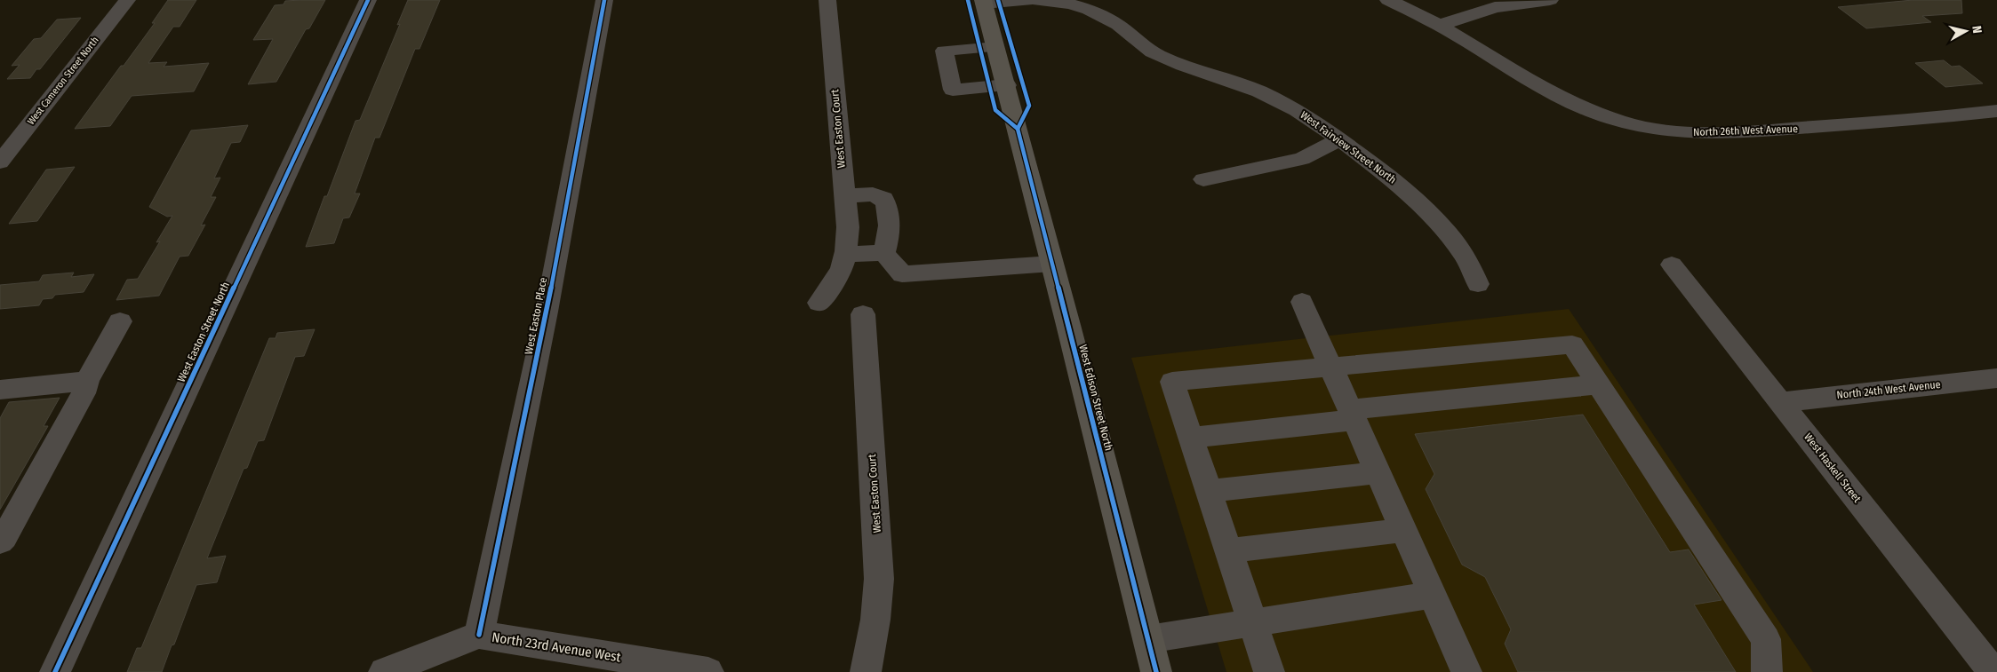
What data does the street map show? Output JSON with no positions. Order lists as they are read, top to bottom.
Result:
{
  "streets": {
    "main road": ["West Edison Street North"],
    "street": [
      "West Cameron Street North",
      "West Easton Court",
      "North 26th West Avenue",
      "West Fairview Street North",
      "West Easton Place",
      "West Easton Street North",
      "North 24th West Avenue",
      "West Haskell Street",
      "North 23rd Avenue West"
    ]
  },
  "crossings": [
    ["West Easton Place", "North 23rd Avenue West"],
    ["North 24th West Avenue", "West Haskell Street"]
  ],
  "north": "right"
}
